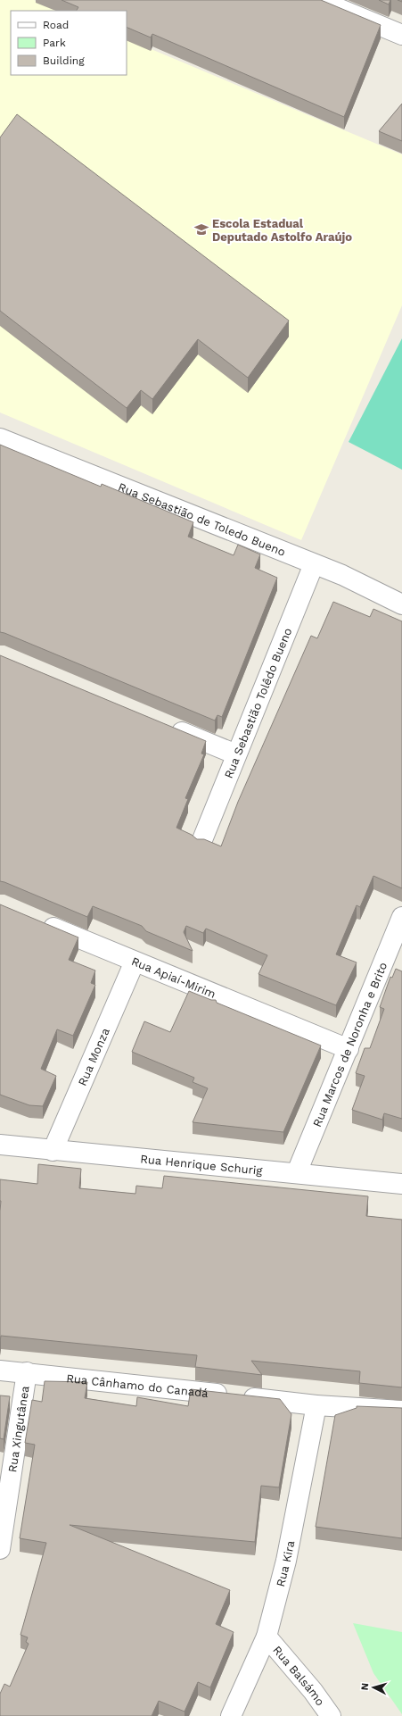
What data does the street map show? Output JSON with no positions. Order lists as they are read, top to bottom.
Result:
{
  "streets": {
    "street": [
      "Rua Sebastião de Toledo Bueno",
      "Rua Sebastião Tolêdo Bueno",
      "Rua Apiaí-Mirim",
      "Rua Marcos de Noronha e Brito",
      "Rua Monza",
      "Rua Henrique Schurig",
      "Rua Cânhamo do Canadá",
      "Rua Xingutânea",
      "Rua Kira",
      "Rua Balsámo"
    ]
  },
  "crossings": [
    ["Rua Sebastião de Toledo Bueno", "Rua Sebastião Tolêdo Bueno"],
    ["Rua Apiaí-Mirim", "Rua Marcos de Noronha e Brito"],
    ["Rua Apiaí-Mirim", "Rua Monza"],
    ["Rua Marcos de Noronha e Brito", "Rua Henrique Schurig"],
    ["Rua Monza", "Rua Henrique Schurig"],
    ["Rua Cânhamo do Canadá", "Rua Xingutânea"],
    ["Rua Cânhamo do Canadá", "Rua Kira"],
    ["Rua Kira", "Rua Balsámo"]
  ],
  "places": {
    "school or university": ["Escola Estadual Deputado Astolfo Araújo"]
  },
  "legend": ["Road", "Park", "Building"],
  "north": "left"
}
